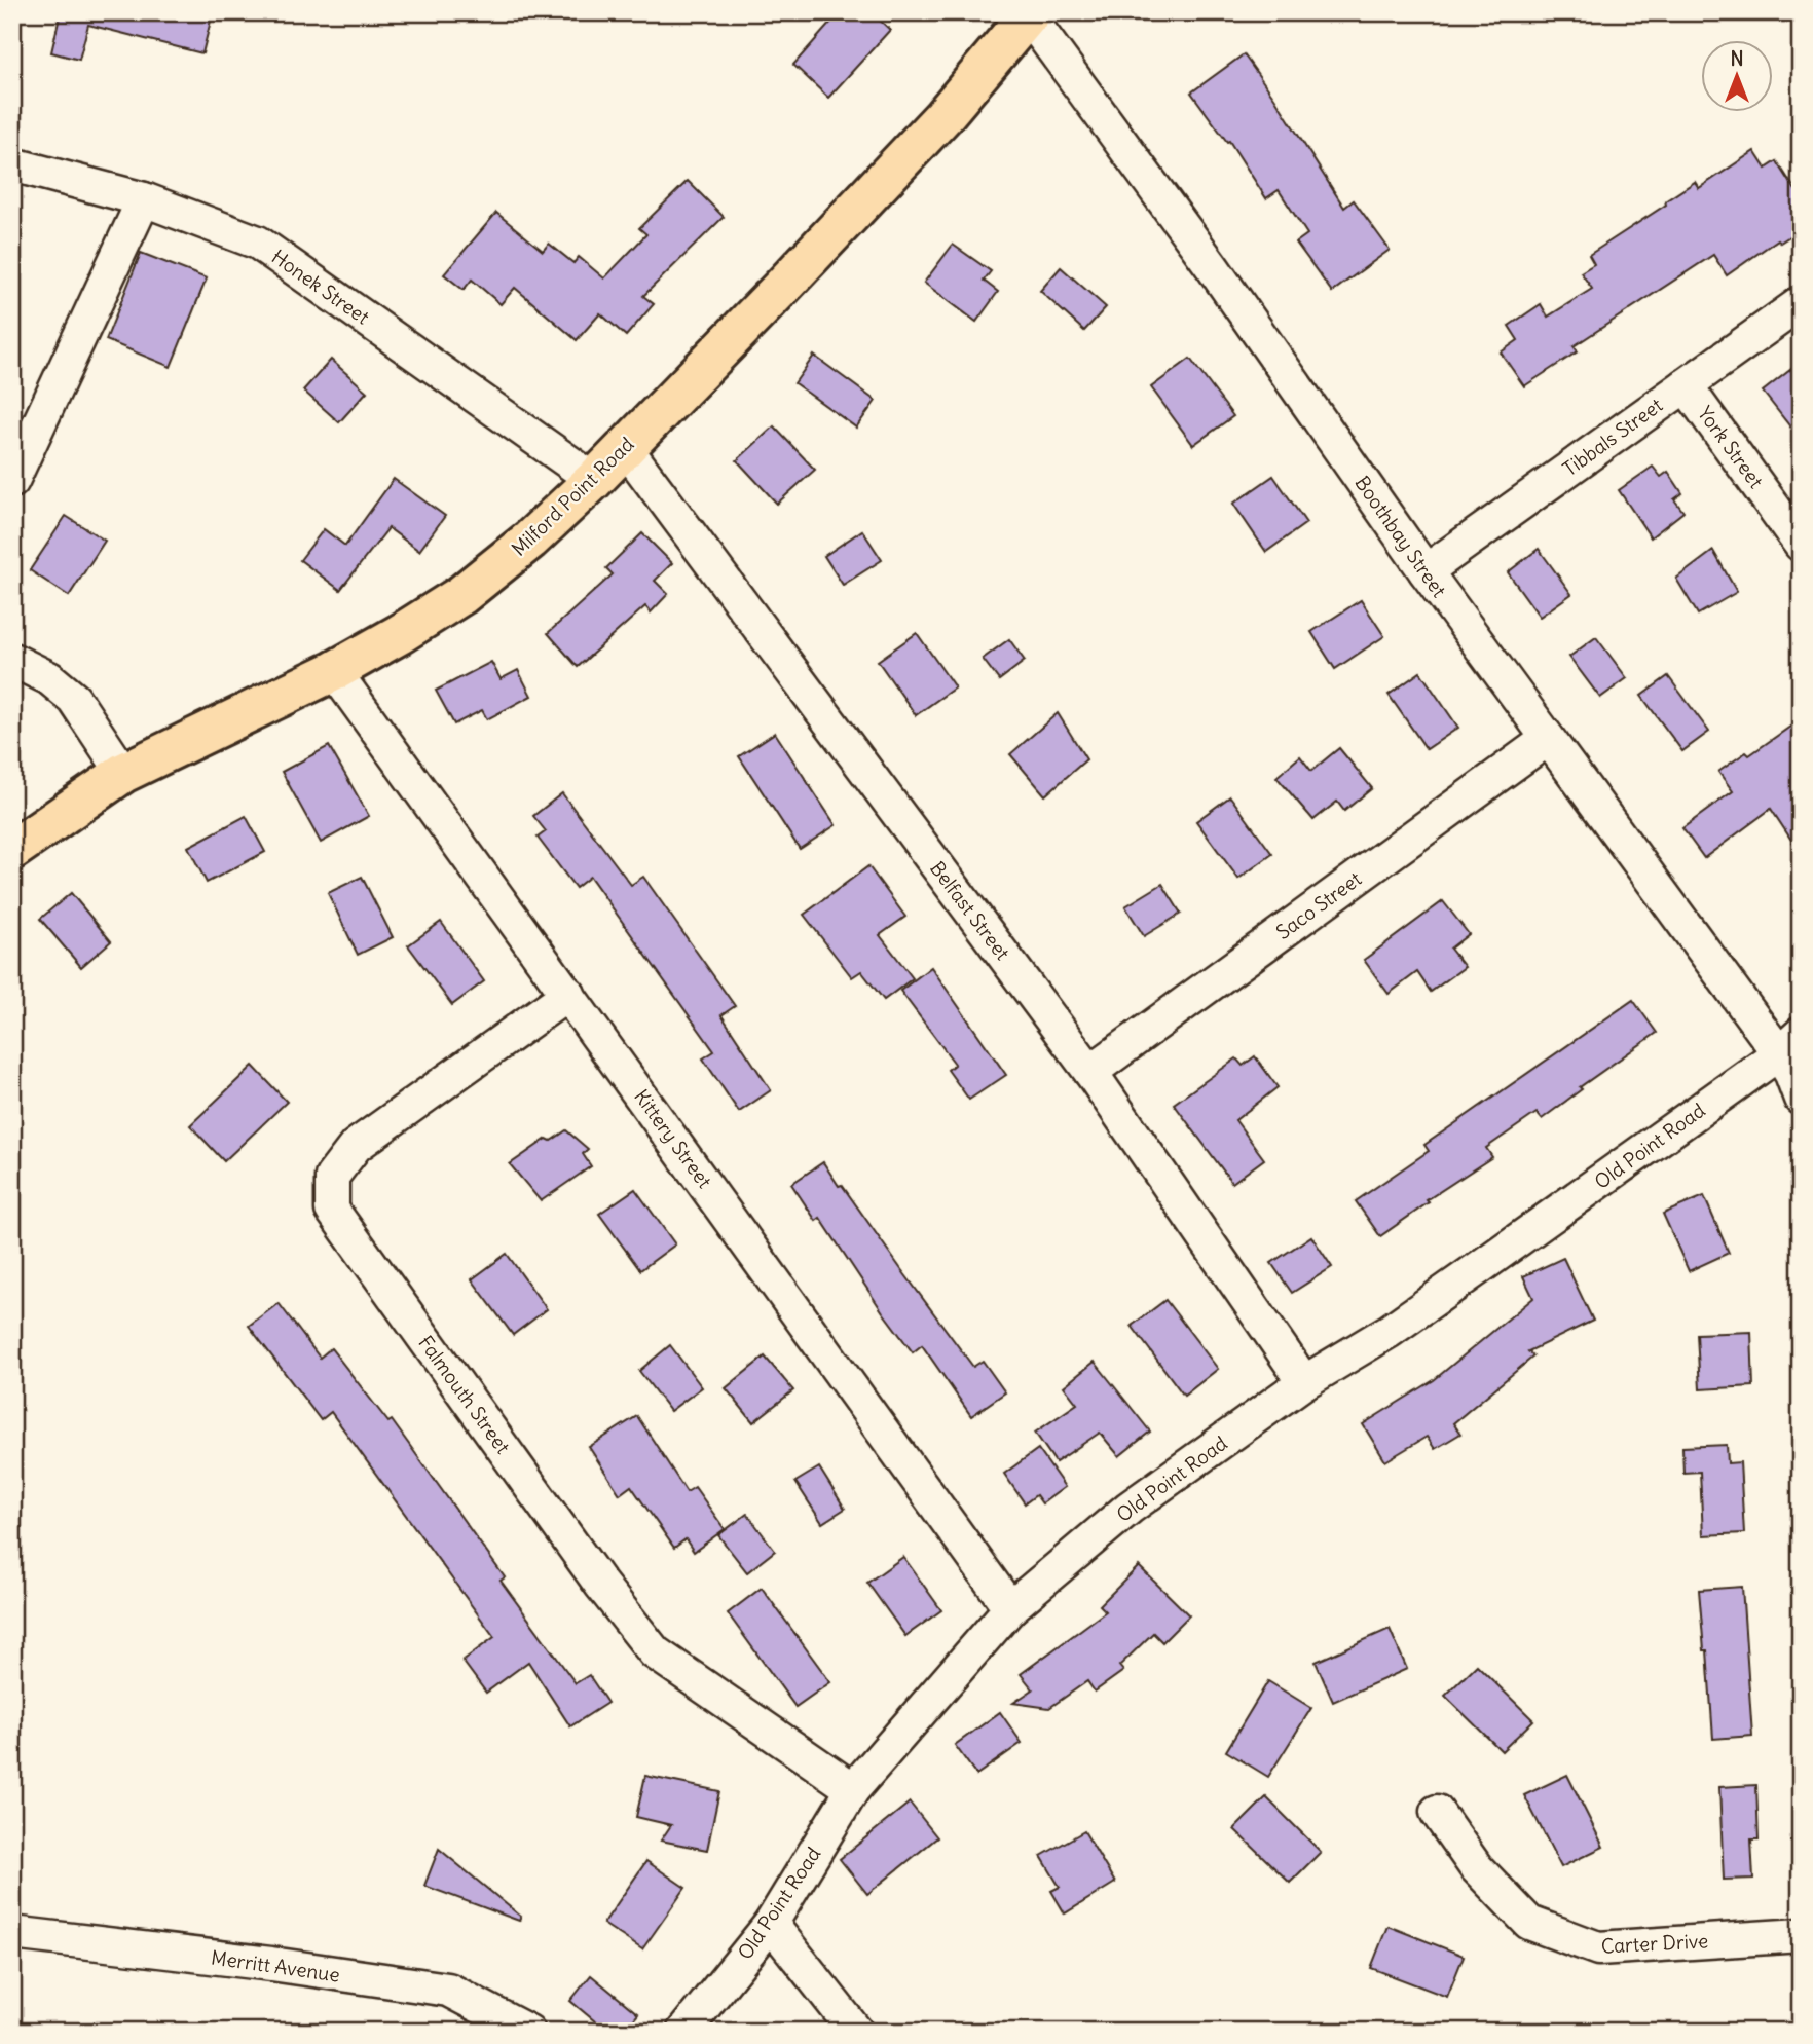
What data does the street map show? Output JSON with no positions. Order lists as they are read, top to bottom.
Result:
{
  "streets": {
    "main road": ["Milford Point Road"],
    "street": [
      "Honek Street",
      "Tibbals Street",
      "York Street",
      "Boothbay Street",
      "Saco Street",
      "Belfast Street",
      "Kittery Street",
      "Old Point Road",
      "Falmouth Street",
      "Carter Drive",
      "Merritt Avenue"
    ]
  },
  "crossings": [
    ["Honek Street", "Milford Point Road"],
    ["Tibbals Street", "York Street"],
    ["Tibbals Street", "Boothbay Street"],
    ["Milford Point Road", "Boothbay Street"],
    ["Milford Point Road", "Belfast Street"],
    ["Milford Point Road", "Kittery Street"],
    ["Boothbay Street", "Saco Street"],
    ["Boothbay Street", "Old Point Road"],
    ["Saco Street", "Belfast Street"],
    ["Belfast Street", "Old Point Road"],
    ["Kittery Street", "Old Point Road"],
    ["Kittery Street", "Falmouth Street"],
    ["Old Point Road", "Falmouth Street"]
  ],
  "north": "top"
}
